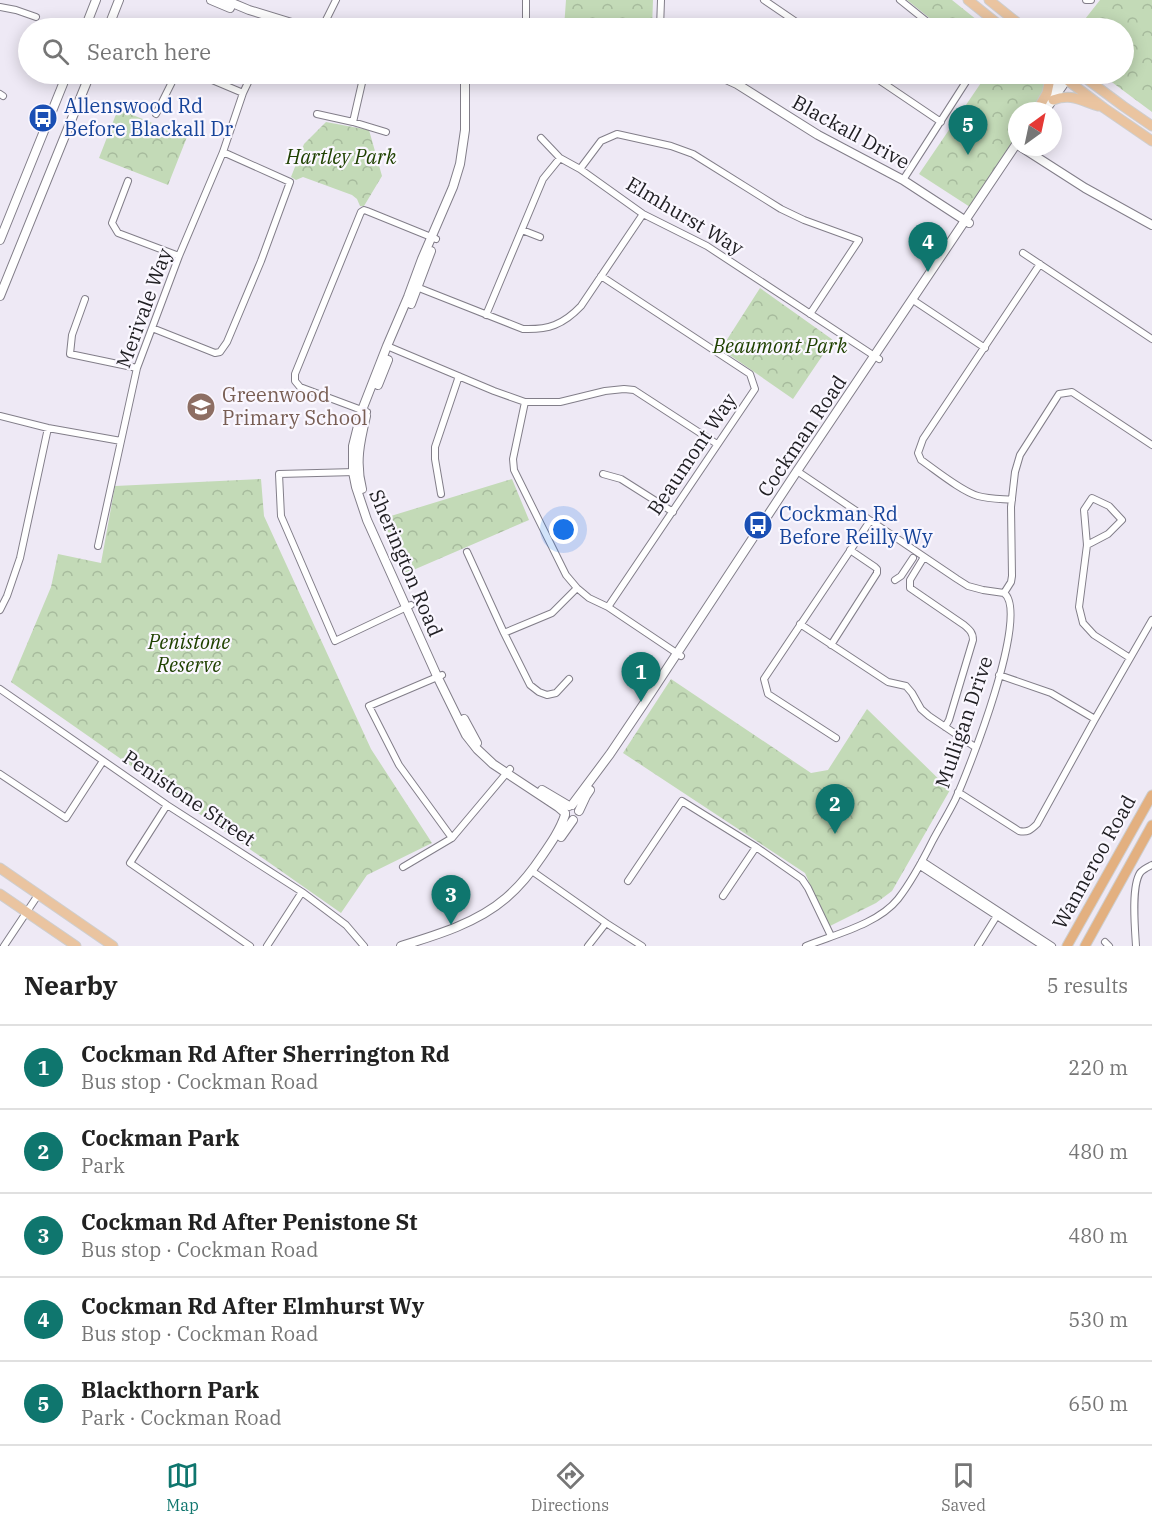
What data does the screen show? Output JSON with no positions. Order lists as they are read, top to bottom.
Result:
{
  "streets": {
    "highway": ["Wanneroo Road"],
    "main road": ["Blackall Drive", "Cockman Road"],
    "street": [
      "Elmhurst Way",
      "Merivale Way",
      "Beaumont Way",
      "Sherington Road",
      "Mulligan Drive",
      "Penistone Street"
    ]
  },
  "crossings": [
    ["Blackall Drive", "Cockman Road"],
    ["Elmhurst Way", "Cockman Road"],
    ["Cockman Road", "Sherington Road"]
  ],
  "parks": ["Hartley Park", "Beaumont Park", "Penistone Reserve"],
  "places": {
    "bus stop": ["Allenswood Rd Before Blackall Dr", "Cockman Rd Before Reilly Wy"],
    "school or university": ["Greenwood Primary School"]
  },
  "north": "top right",
  "page": {
    "search": "Search here",
    "pins": [
      "5",
      "4",
      "1",
      "2",
      "3"
    ],
    "heading": ["Nearby", "5 results"],
    "list": [
      {
        "mark": "1",
        "name": "Cockman Rd After Sherrington Rd",
        "note": "Bus stop · Cockman Road",
        "value": "220 m"
      },
      {
        "mark": "2",
        "name": "Cockman Park",
        "note": "Park",
        "value": "480 m"
      },
      {
        "mark": "3",
        "name": "Cockman Rd After Penistone St",
        "note": "Bus stop · Cockman Road",
        "value": "480 m"
      },
      {
        "mark": "4",
        "name": "Cockman Rd After Elmhurst Wy",
        "note": "Bus stop · Cockman Road",
        "value": "530 m"
      },
      {
        "mark": "5",
        "name": "Blackthorn Park",
        "note": "Park · Cockman Road",
        "value": "650 m"
      }
    ],
    "nav": ["Map", "Directions", "Saved"]
  }
}
